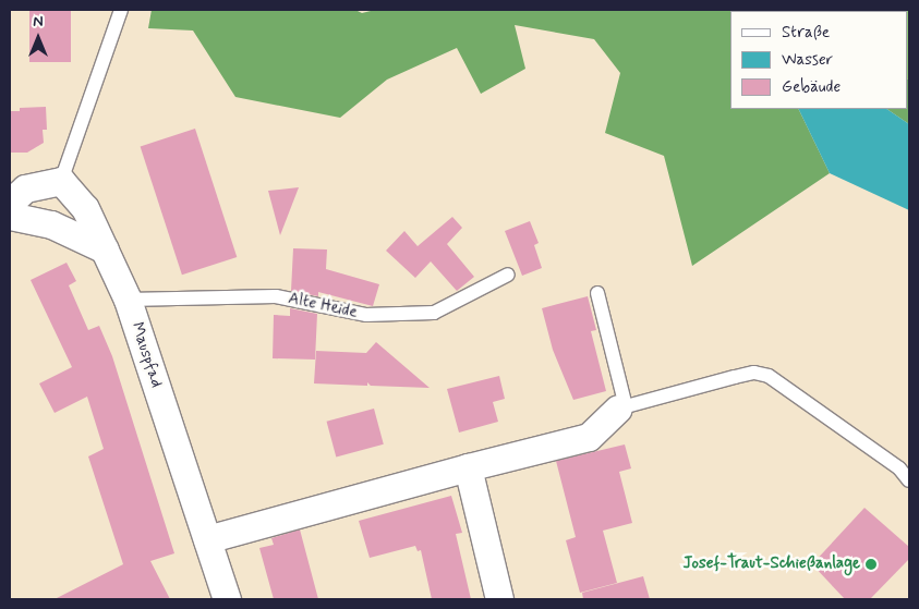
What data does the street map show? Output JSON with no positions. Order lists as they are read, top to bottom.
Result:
{
  "streets": {
    "street": ["Mauspfad"],
    "lane": ["Alte Heide"]
  },
  "crossings": [
    ["Alte Heide", "Mauspfad"]
  ],
  "places": ["Josef-Traut-Schießanlage"],
  "legend": ["Straße", "Wasser", "Gebäude"],
  "north": "top"
}
